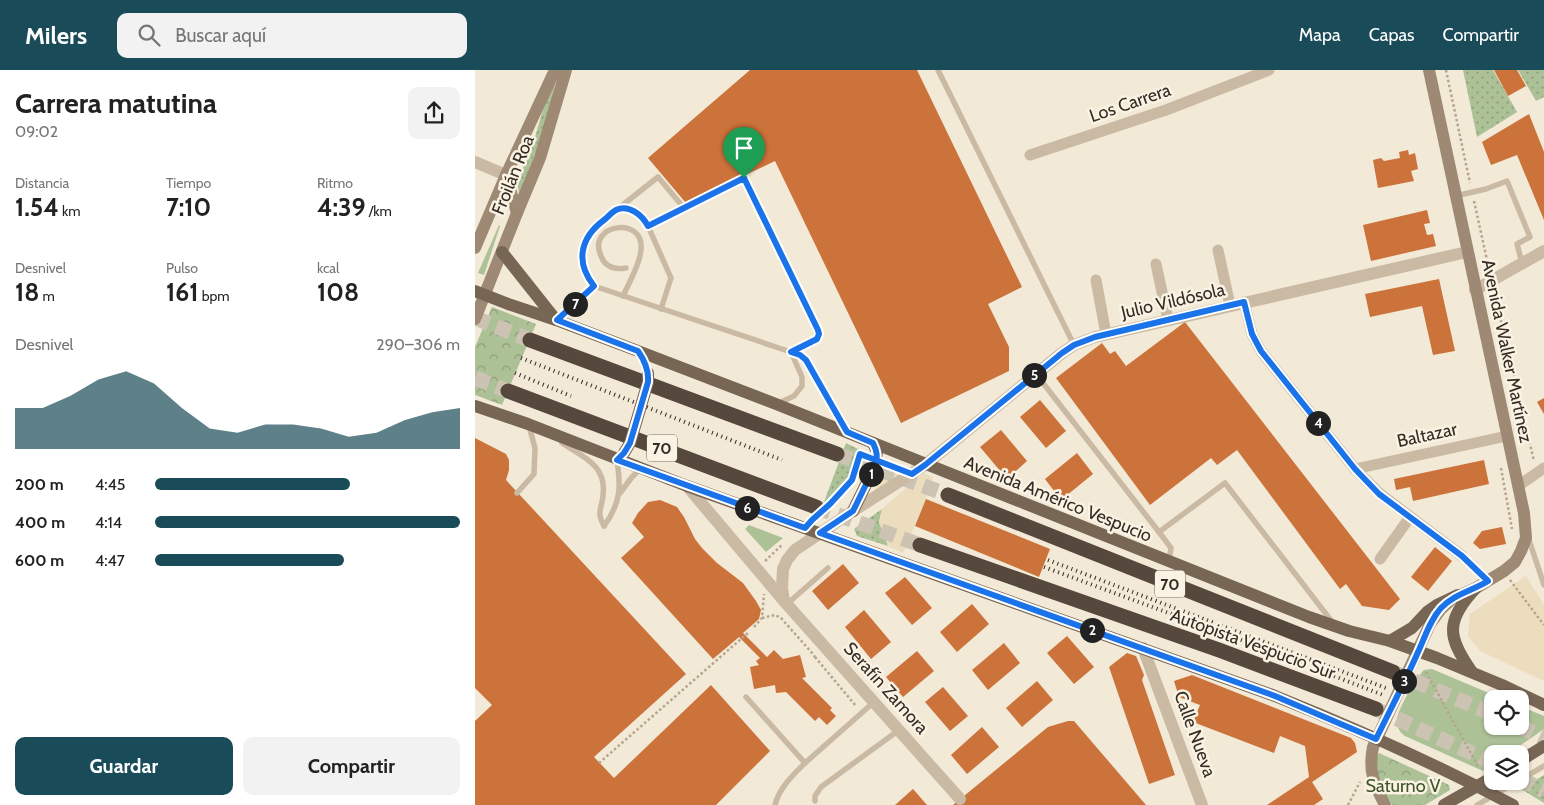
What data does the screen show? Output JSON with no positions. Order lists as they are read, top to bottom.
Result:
{
  "streets": {
    "highway": ["70", "Autopista Vespucio Sur"],
    "main road": ["Froilán Roa", "Avenida Walker Martínez", "Avenida Américo Vespucio"],
    "street": [
      "Los Carrera",
      "Julio Vildósola",
      "Baltazar",
      "Serafín Zamora",
      "Calle Nueva"
    ]
  },
  "crossings": [
    ["Froilán Roa", "Avenida Américo Vespucio"],
    ["Julio Vildósola", "Avenida Walker Martínez"],
    ["Julio Vildósola", "Avenida Américo Vespucio"],
    ["Avenida Walker Martínez", "Baltazar"],
    ["Avenida Walker Martínez", "Avenida Américo Vespucio"]
  ],
  "parks": ["Saturno V"],
  "page": {
    "header": "Milers",
    "search": "Buscar aquí",
    "nav": ["Mapa", "Capas", "Compartir"],
    "heading": ["Carrera matutina", "09:02"],
    "stats": [
      ["Distancia", "1.54 km"],
      ["Tiempo", "7:10"],
      ["Ritmo", "4:39 /km"],
      ["Desnivel", "18 m"],
      ["Pulso", "161 bpm"],
      ["kcal", "108"]
    ],
    "pins": [
      "7",
      "5",
      "4",
      "1",
      "6",
      "2",
      "3"
    ],
    "chart": ["Desnivel", "290–306 m"],
    "list": [
      {
        "name": "200 m",
        "note": "4:45"
      },
      {
        "name": "400 m",
        "note": "4:14"
      },
      {
        "name": "600 m",
        "note": "4:47"
      }
    ],
    "buttons": ["Guardar", "Compartir"]
  }
}
